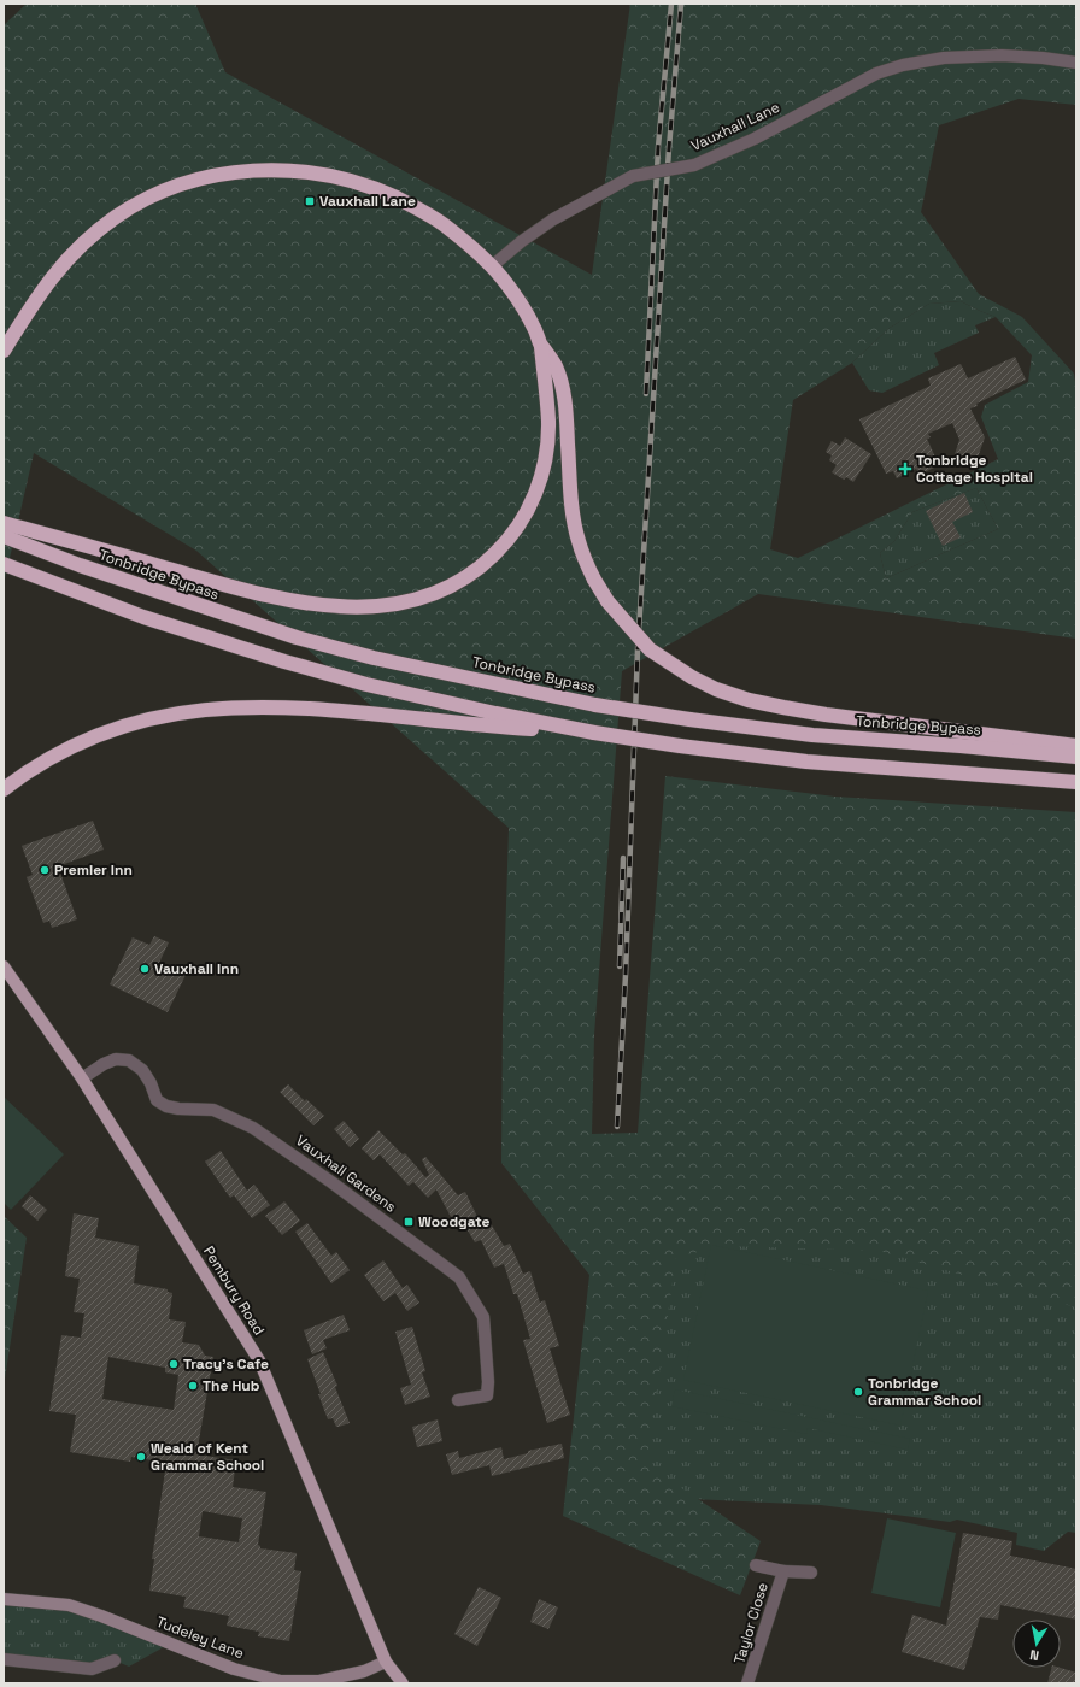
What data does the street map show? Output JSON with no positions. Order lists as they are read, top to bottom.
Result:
{
  "streets": {
    "highway": ["Tonbridge Bypass"],
    "main road": ["Pembury Road"],
    "street": [
      "Vauxhall Lane",
      "Vauxhall Gardens",
      "Taylor Close",
      "Tudeley Lane"
    ]
  },
  "crossings": [
    ["Vauxhall Gardens", "Pembury Road"],
    ["Pembury Road", "Tudeley Lane"]
  ],
  "places": {
    "transit": ["Vauxhall Lane", "Woodgate"],
    "health": ["Tonbridge Cottage Hospital"],
    "other": [
      "Premier Inn",
      "Vauxhall Inn",
      "Tracy's Cafe",
      "The Hub",
      "Tonbridge Grammar School",
      "Weald of Kent Grammar School"
    ]
  },
  "north": "bottom"
}
